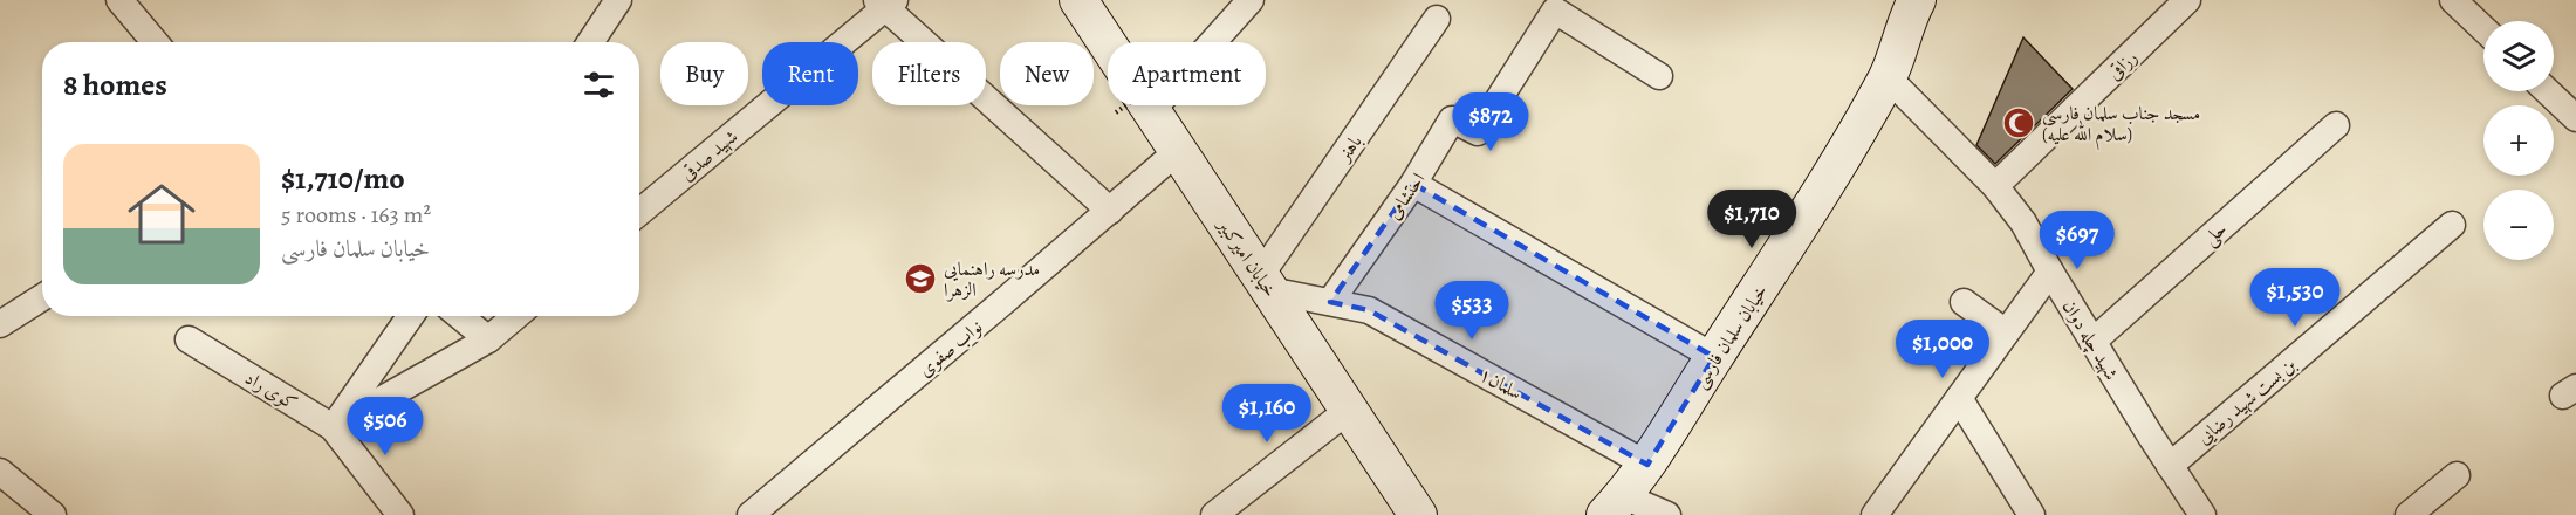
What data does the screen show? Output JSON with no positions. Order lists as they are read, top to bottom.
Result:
{
  "streets": {
    "main road": ["خیابان امیرکبیر", "خیابان سلمان فارسی"],
    "street": [
      "رزاقی",
      "باهنر",
      "شهید صدقی",
      "احتشامی",
      "حلی",
      "شهید چله دوان",
      "نواب صفوی",
      "سلمان۱",
      "کوی راد",
      "بن بست شهید رضایی"
    ]
  },
  "crossings": [
    ["رزاقی", "شهید چله دوان"],
    ["باهنر", "خیابان امیرکبیر"],
    ["باهنر", "سلمان۱"],
    ["احتشامی", "سلمان۱"],
    ["حلی", "شهید چله دوان"],
    ["خیابان امیرکبیر", "نواب صفوی"],
    ["خیابان امیرکبیر", "سلمان۱"],
    ["خیابان سلمان فارسی", "شهید چله دوان"],
    ["خیابان سلمان فارسی", "سلمان۱"],
    ["شهید چله دوان", "بن بست شهید رضایی"]
  ],
  "places": {
    "mosque": ["مسجد جناب سلمان فارسی (سلام الله علیه)"],
    "school or university": ["مدرسه راهنمایی الزهرا"]
  },
  "page": {
    "map_buttons": ["+", "−"],
    "chip": [
      "Buy",
      "Rent",
      "Filters",
      "New",
      "Apartment"
    ],
    "heading": "8 homes",
    "price": [
      "$872",
      "$1,710",
      "$697",
      "$1,530",
      "$533",
      "$1,000",
      "$1,160",
      "$506"
    ],
    "list": [
      {
        "name": "$1,710/mo",
        "note": "5 rooms · 163 m² · خیابان سلمان فارسی"
      }
    ]
  }
}
